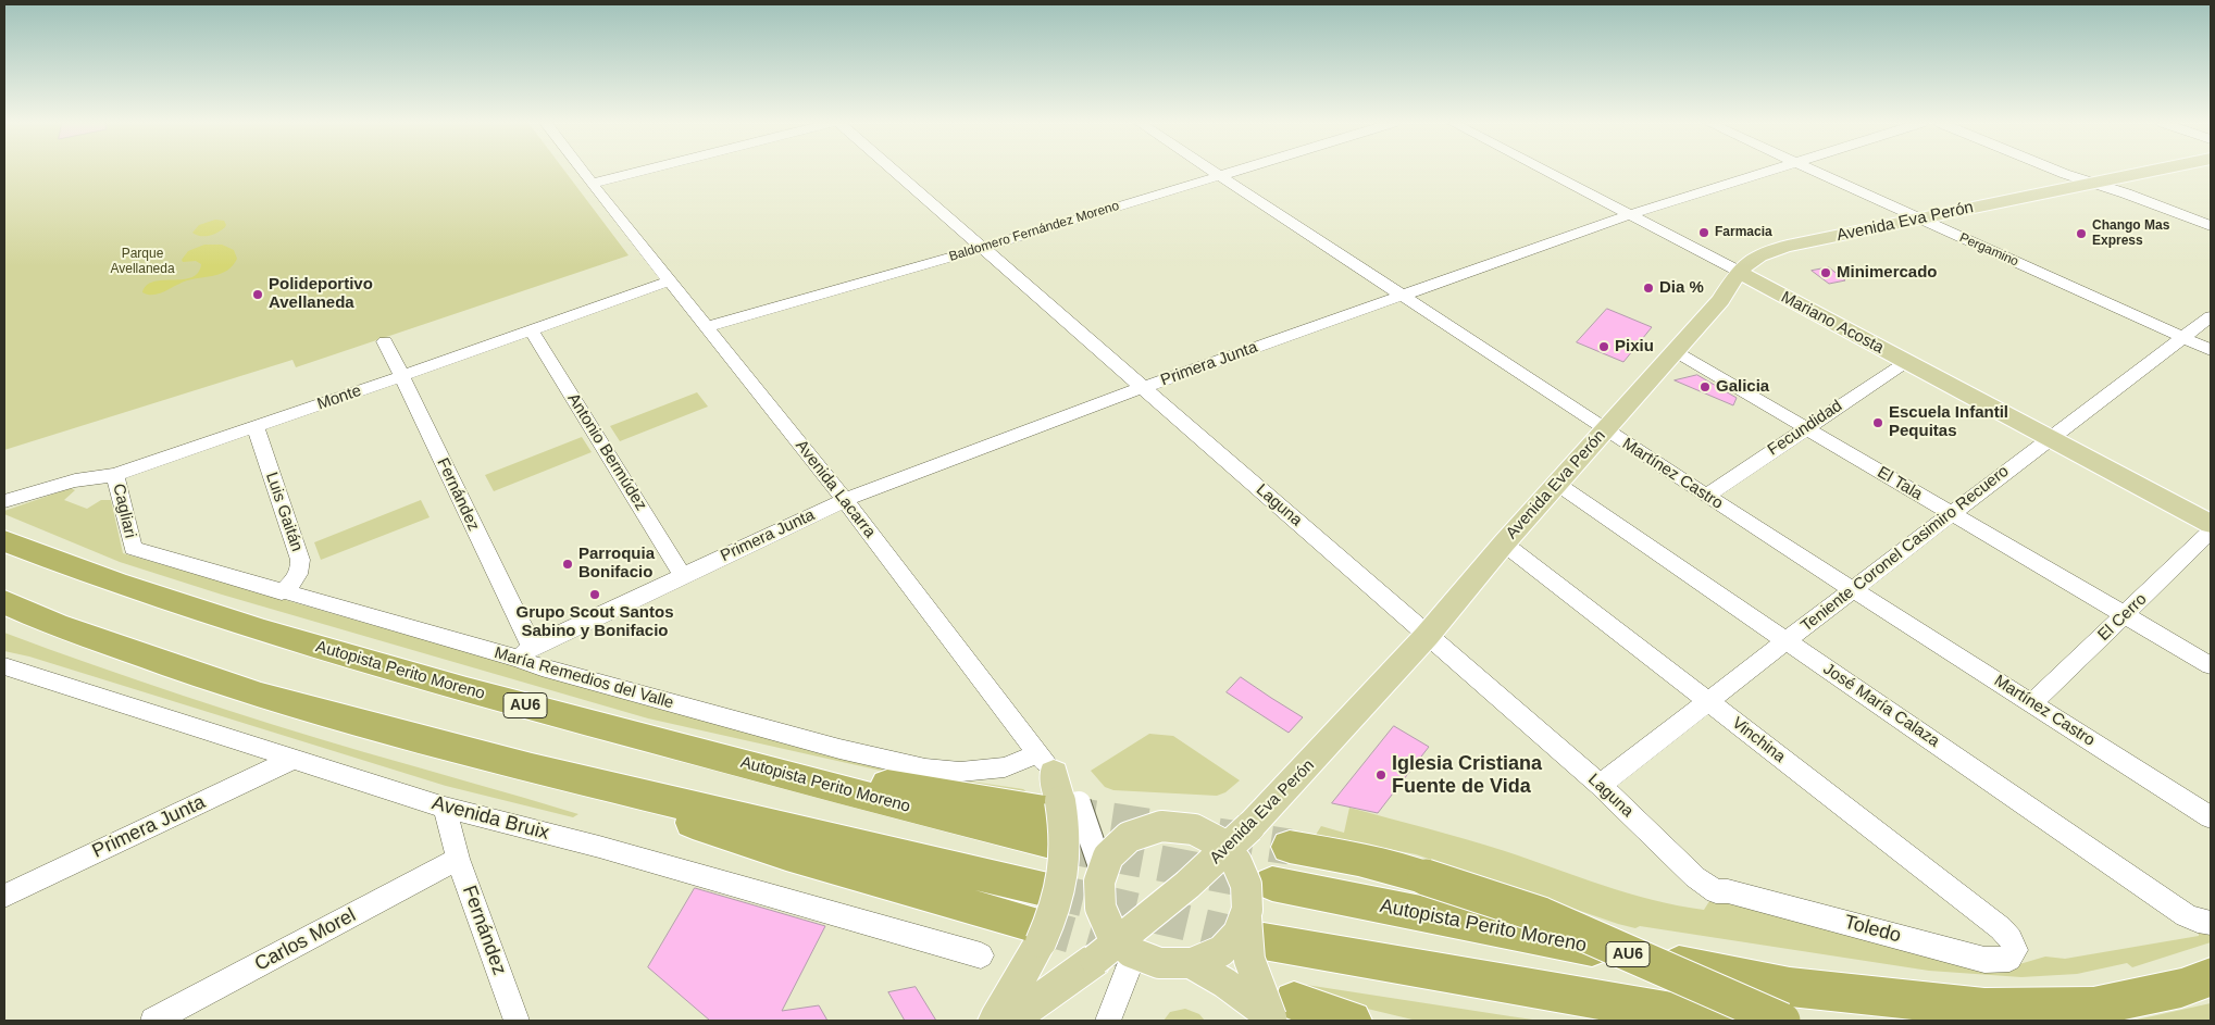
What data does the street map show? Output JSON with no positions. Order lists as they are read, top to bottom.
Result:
{
  "streets": {
    "highway": ["Autopista Perito Moreno", "AU6"],
    "main road": ["Avenida Eva Perón", "Mariano Acosta"],
    "street": [
      "Baldomero Fernández Moreno",
      "Pergamino",
      "Primera Junta",
      "Monte",
      "Fecundidad",
      "Antonio Bermúdez",
      "Martínez Castro",
      "El Tala",
      "Avenida Lacarra",
      "Fernández",
      "Laguna",
      "Cagliari",
      "Luis Gaitán",
      "Teniente Coronel Casimiro Recuero",
      "El Cerro",
      "María Remedios del Valle",
      "José María Calaza",
      "Vinchina",
      "Avenida Bruix",
      "Toledo",
      "Carlos Morel"
    ]
  },
  "crossings": [
    ["Avenida Eva Perón", "Pergamino"],
    ["Avenida Eva Perón", "Mariano Acosta"],
    ["Avenida Eva Perón", "Martínez Castro"],
    ["Avenida Eva Perón", "El Tala"],
    ["Avenida Eva Perón", "Laguna"],
    ["Avenida Eva Perón", "José María Calaza"],
    ["Avenida Eva Perón", "Vinchina"],
    ["Baldomero Fernández Moreno", "Martínez Castro"],
    ["Baldomero Fernández Moreno", "Avenida Lacarra"],
    ["Baldomero Fernández Moreno", "Laguna"],
    ["Pergamino", "Teniente Coronel Casimiro Recuero"],
    ["Mariano Acosta", "Primera Junta"],
    ["Mariano Acosta", "Fecundidad"],
    ["Mariano Acosta", "Teniente Coronel Casimiro Recuero"],
    ["Primera Junta", "Antonio Bermúdez"],
    ["Primera Junta", "Martínez Castro"],
    ["Primera Junta", "Avenida Lacarra"],
    ["Primera Junta", "Fernández"],
    ["Primera Junta", "Laguna"],
    ["Primera Junta", "María Remedios del Valle"],
    ["Primera Junta", "Avenida Bruix"],
    ["Monte", "Antonio Bermúdez"],
    ["Monte", "Avenida Lacarra"],
    ["Monte", "Fernández"],
    ["Monte", "Cagliari"],
    ["Monte", "Luis Gaitán"],
    ["Fecundidad", "Martínez Castro"],
    ["Fecundidad", "El Tala"],
    ["Martínez Castro", "Teniente Coronel Casimiro Recuero"],
    ["Martínez Castro", "El Cerro"],
    ["El Tala", "Teniente Coronel Casimiro Recuero"],
    ["El Tala", "El Cerro"],
    ["Avenida Lacarra", "María Remedios del Valle"],
    ["Fernández", "María Remedios del Valle"],
    ["Fernández", "Avenida Bruix"],
    ["Fernández", "Carlos Morel"],
    ["Laguna", "Teniente Coronel Casimiro Recuero"],
    ["Laguna", "Toledo"],
    ["Cagliari", "María Remedios del Valle"],
    ["Luis Gaitán", "María Remedios del Valle"],
    ["Teniente Coronel Casimiro Recuero", "José María Calaza"],
    ["Teniente Coronel Casimiro Recuero", "Vinchina"],
    ["Vinchina", "Toledo"]
  ],
  "parks": ["Parque Avellaneda"],
  "places": [
    "Farmacia",
    "Chango Mas Express",
    "Minimercado",
    "Dia %",
    "Polideportivo Avellaneda",
    "Pixiu",
    "Galicia",
    "Escuela Infantil Pequitas",
    "Parroquia Bonifacio",
    "Grupo Scout Santos Sabino y Bonifacio",
    "Iglesia Cristiana Fuente de Vida"
  ]
}
